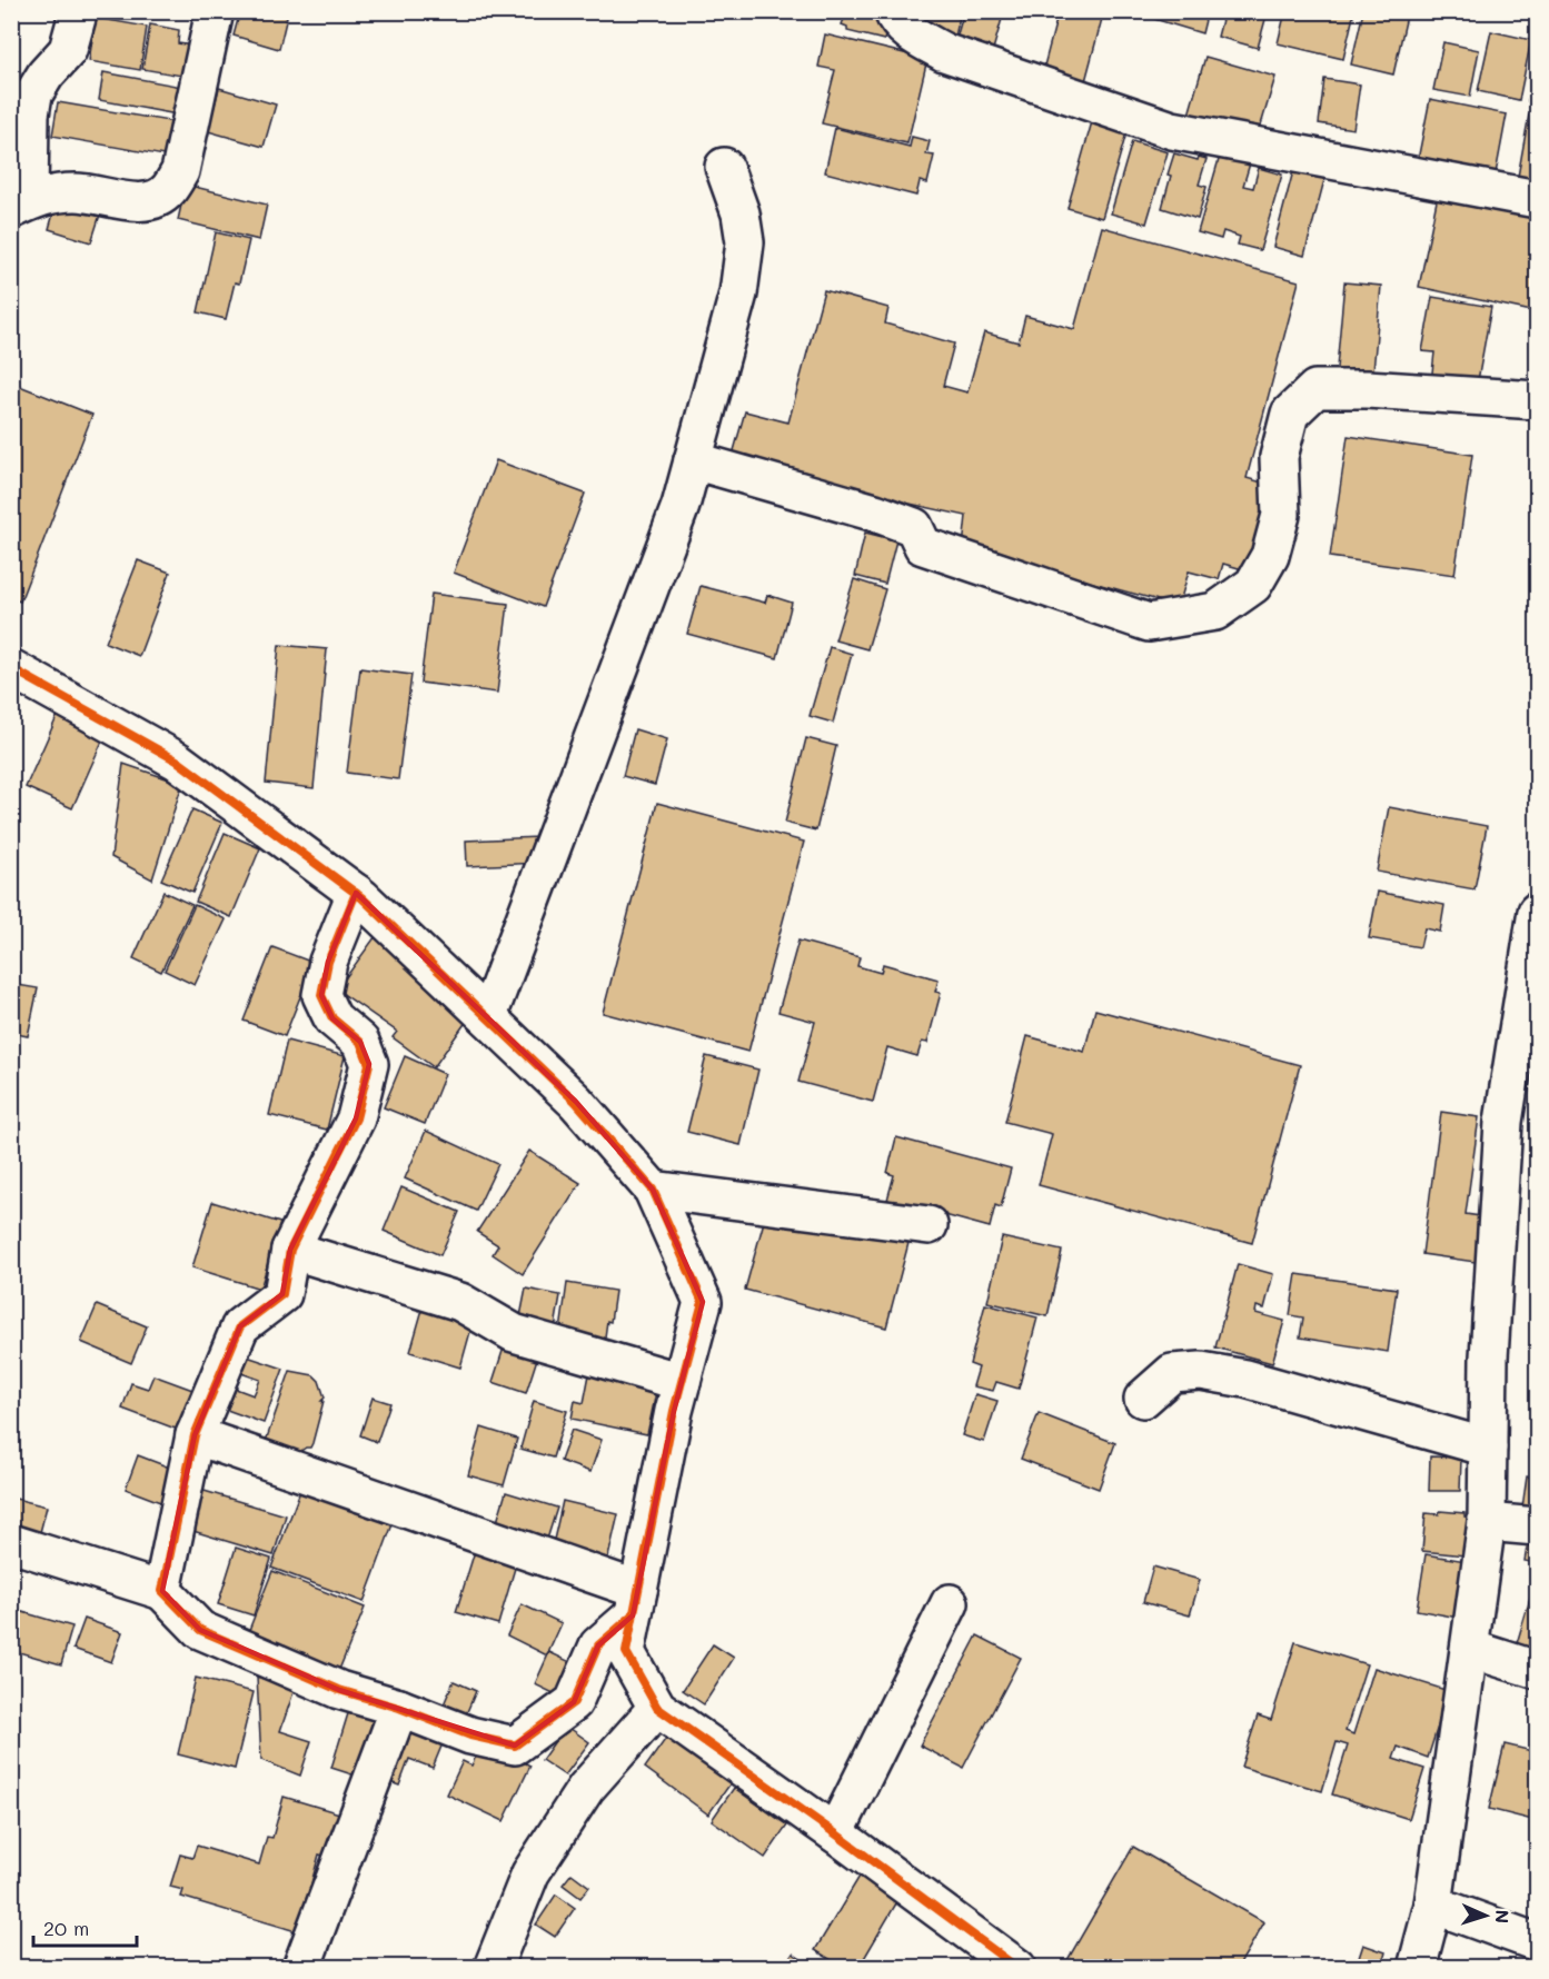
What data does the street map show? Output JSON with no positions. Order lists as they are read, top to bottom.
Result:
{
  "scale_bar": "20 m",
  "north": "right"
}
